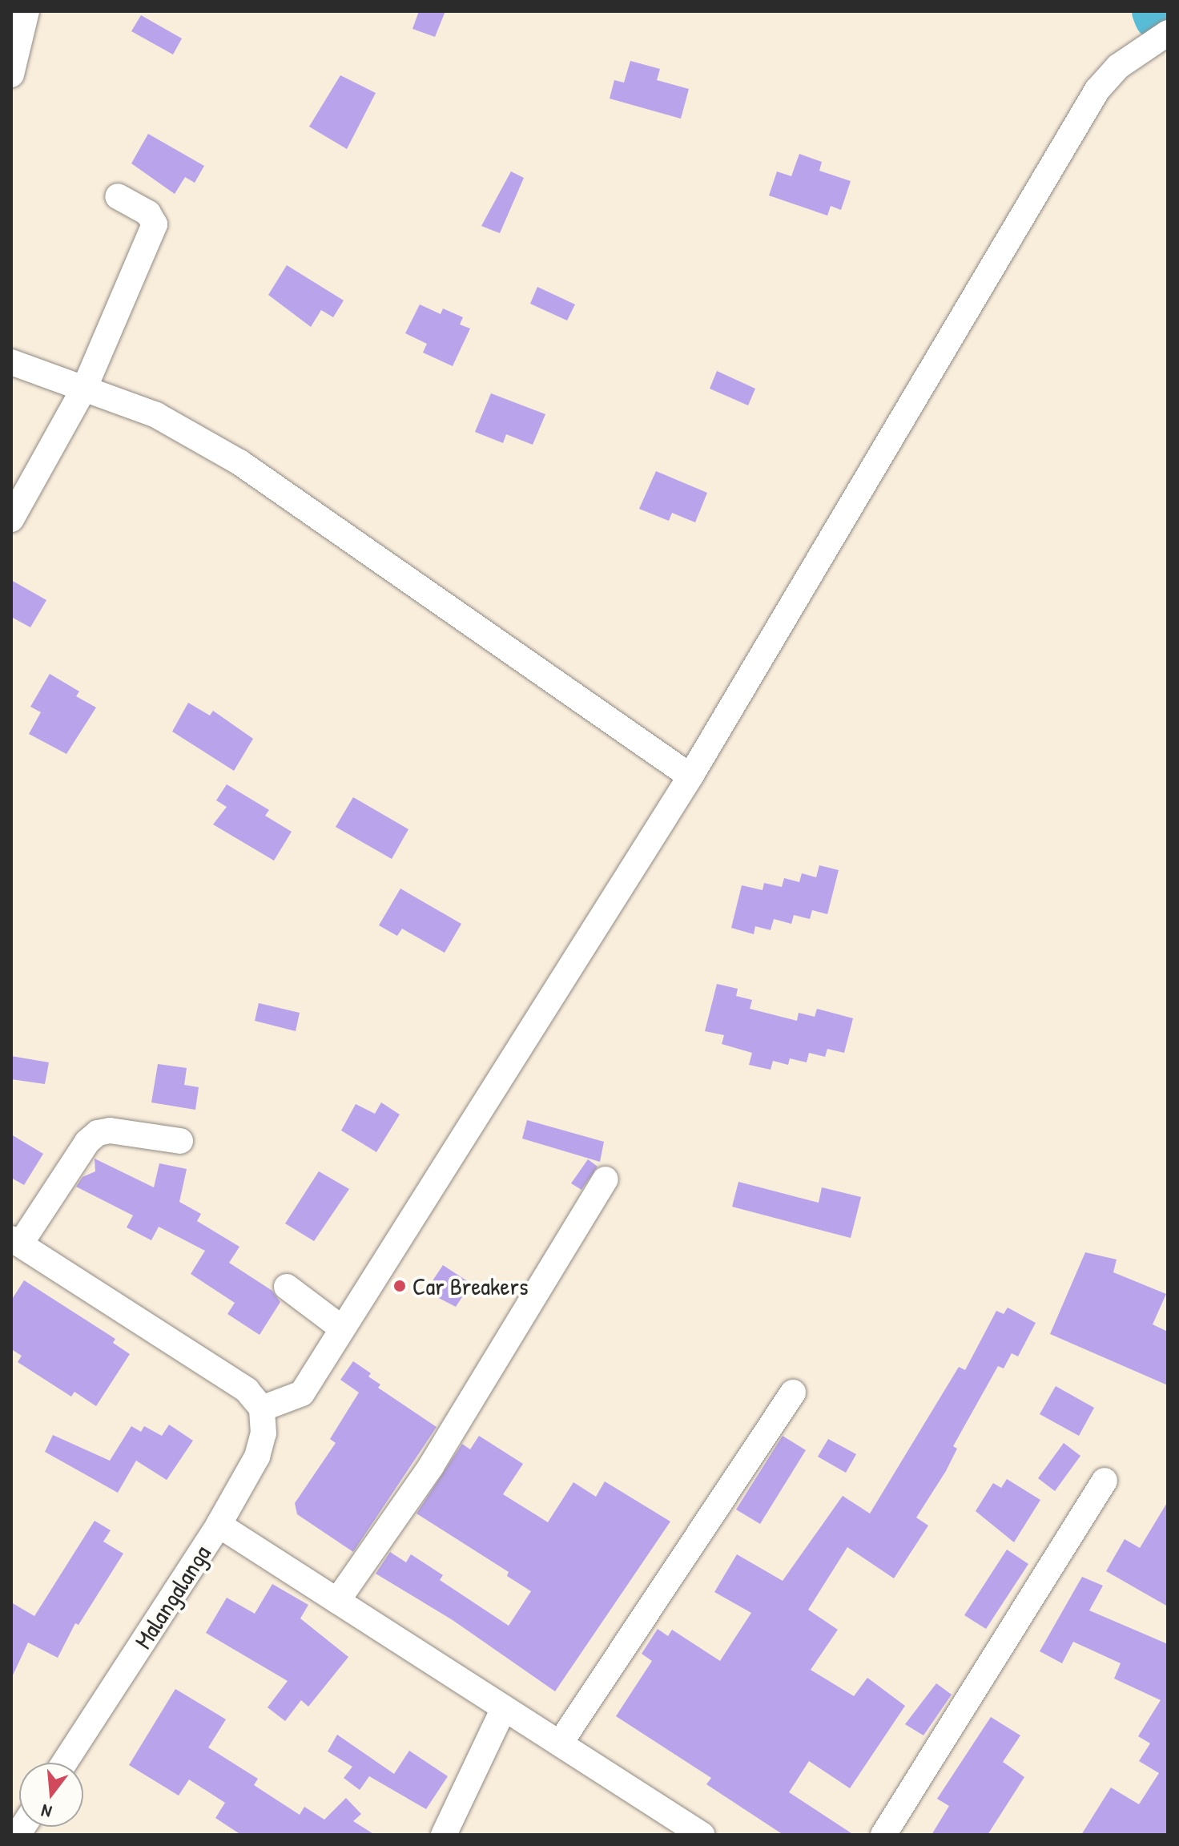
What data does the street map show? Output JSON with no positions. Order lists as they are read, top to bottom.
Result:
{
  "streets": {
    "street": ["Malangalanga"]
  },
  "places": ["Car Breakers"],
  "north": "bottom"
}
